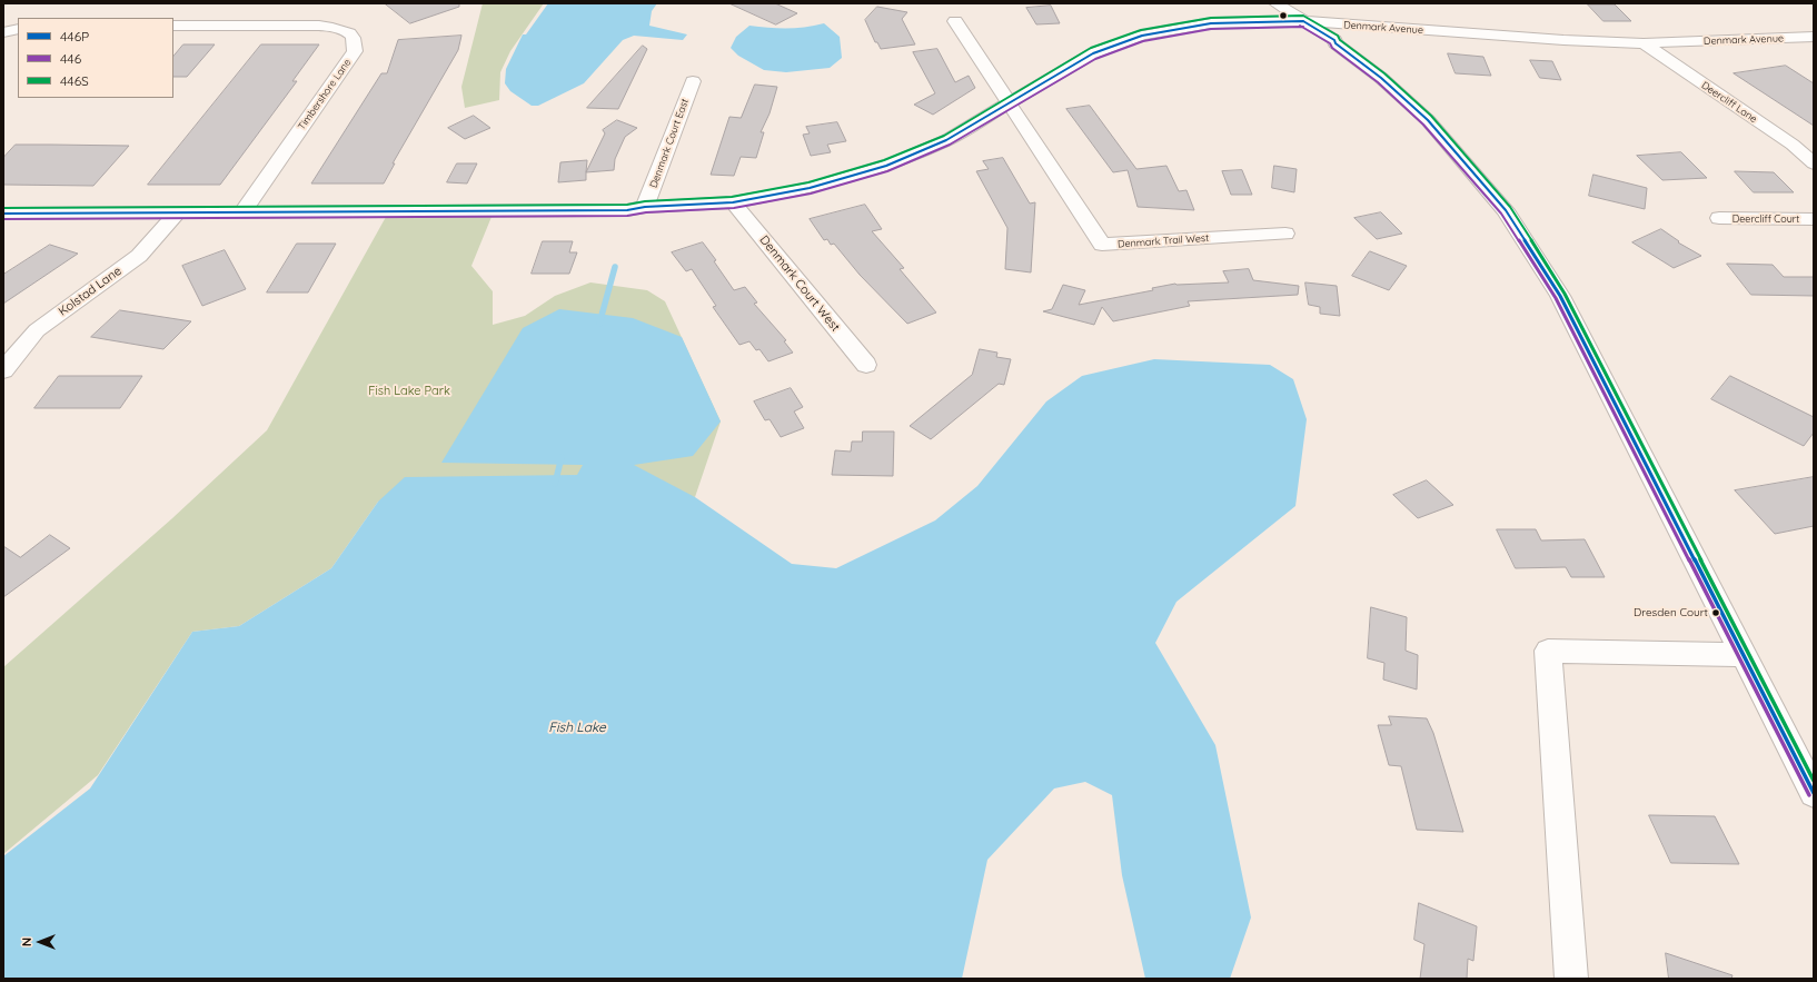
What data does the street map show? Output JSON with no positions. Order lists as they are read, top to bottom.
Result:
{
  "streets": {
    "street": [
      "Denmark Avenue",
      "Timbershore Lane",
      "Deercliff Lane",
      "Denmark Court East",
      "Deercliff Court",
      "Denmark Trail West",
      "Denmark Court West",
      "Kolstad Lane"
    ]
  },
  "crossings": [
    ["Denmark Avenue", "Timbershore Lane"],
    ["Denmark Avenue", "Deercliff Lane"],
    ["Denmark Avenue", "Denmark Court East"],
    ["Denmark Avenue", "Denmark Trail West"],
    ["Denmark Avenue", "Denmark Court West"],
    ["Denmark Avenue", "Kolstad Lane"]
  ],
  "water": ["Fish Lake"],
  "parks": ["Fish Lake Park"],
  "places": ["Dresden Court"],
  "lines": ["transit line 446S", "transit line 446P", "transit line 446"],
  "legend": ["446P", "446", "446S"],
  "north": "left"
}
